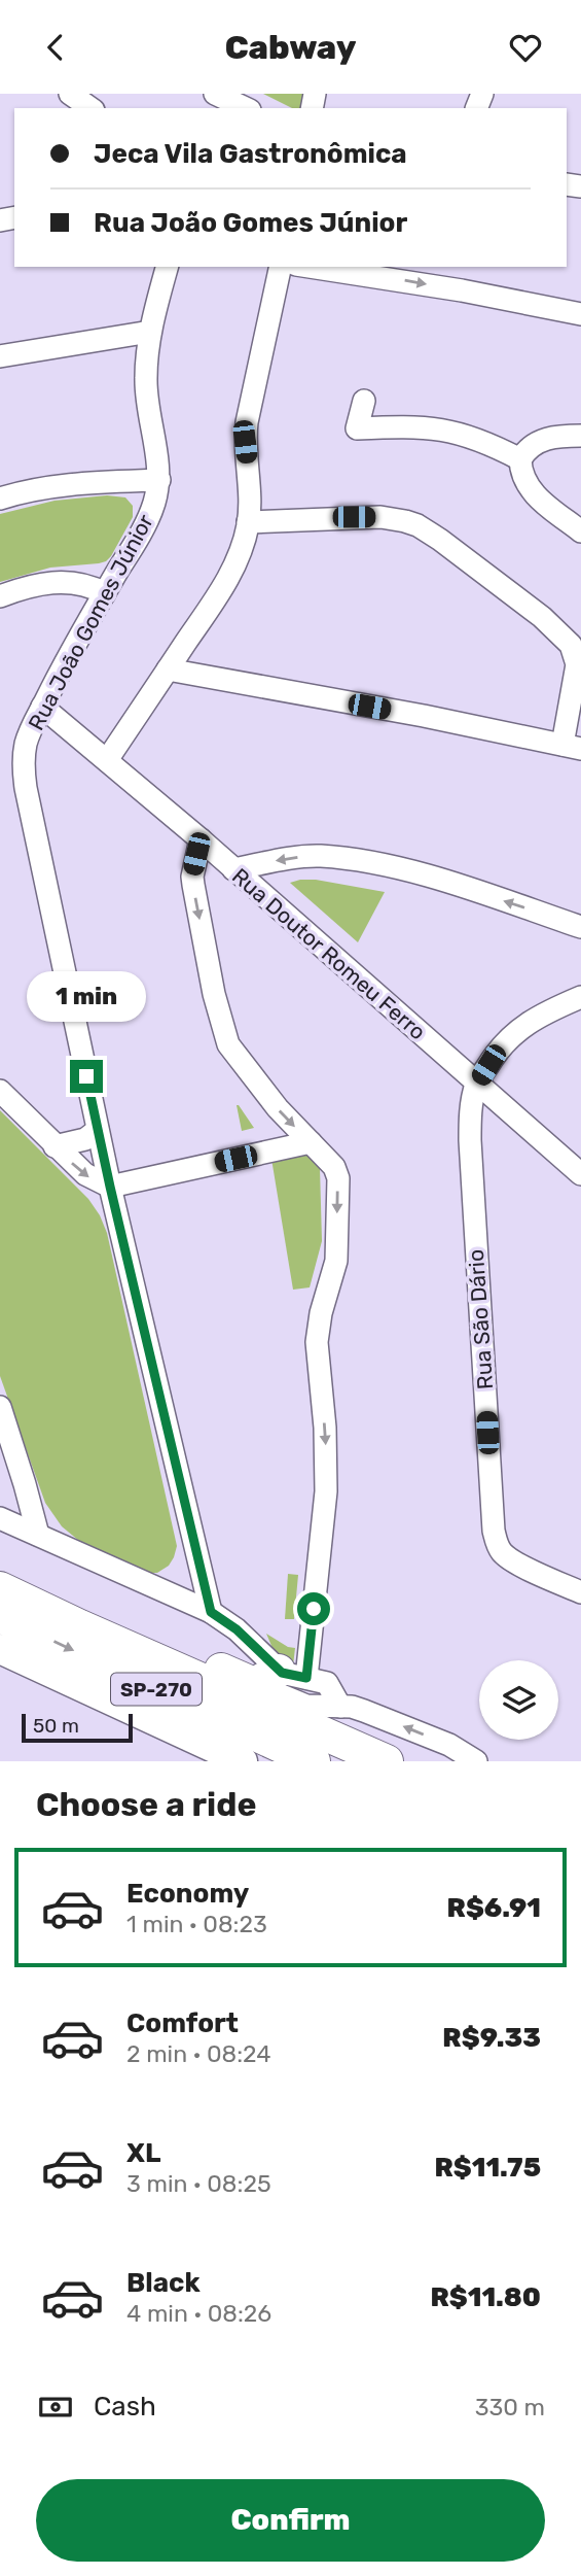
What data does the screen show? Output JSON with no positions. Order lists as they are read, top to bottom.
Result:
{
  "streets": {
    "highway": ["SP-270"],
    "street": ["Rua João Gomes Júnior", "Rua Doutor Romeu Ferro", "Rua São Dário"]
  },
  "crossings": [
    ["Rua João Gomes Júnior", "Rua Doutor Romeu Ferro"],
    ["Rua Doutor Romeu Ferro", "Rua São Dário"]
  ],
  "scale_bar": "50 m",
  "page": {
    "header": "Cabway",
    "banner": ["Jeca Vila Gastronômica", "Rua João Gomes Júnior"],
    "bubble": "1 min",
    "scale": "50 m",
    "heading": "Choose a ride",
    "list": [
      {
        "name": "Economy",
        "note": "1 min · 08:23",
        "value": "R$6.91"
      },
      {
        "name": "Comfort",
        "note": "2 min · 08:24",
        "value": "R$9.33"
      },
      {
        "name": "XL",
        "note": "3 min · 08:25",
        "value": "R$11.75"
      },
      {
        "name": "Black",
        "note": "4 min · 08:26",
        "value": "R$11.80"
      }
    ],
    "pay": ["Cash", "330 m"],
    "buttons": "Confirm"
  }
}
